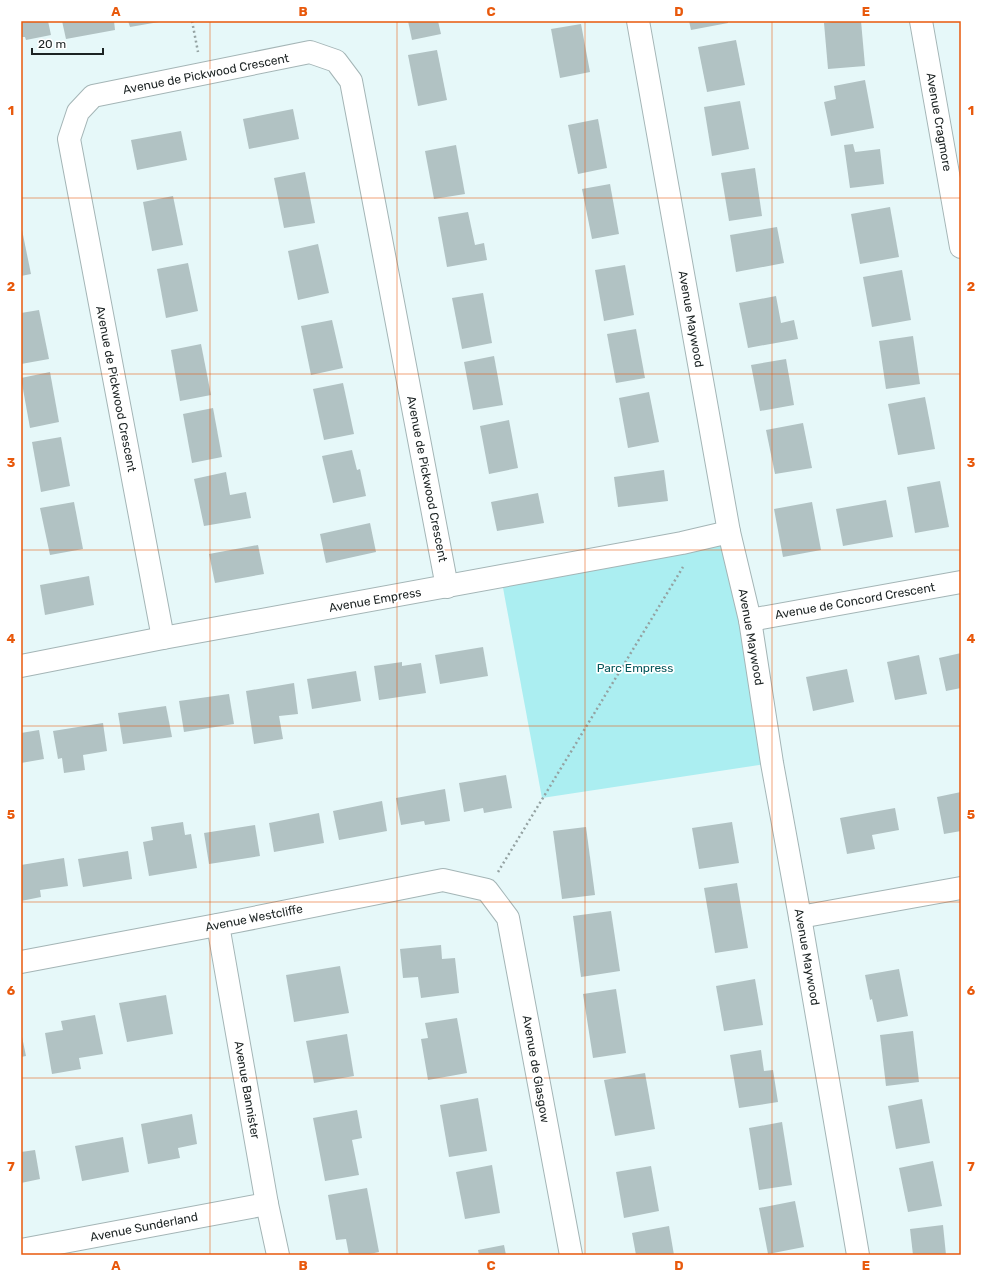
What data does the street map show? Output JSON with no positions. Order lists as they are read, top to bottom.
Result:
{
  "streets": {
    "street": [
      "Avenue de Pickwood Crescent",
      "Avenue Cragmore",
      "Avenue Maywood",
      "Avenue Empress",
      "Avenue de Concord Crescent",
      "Avenue Westcliffe",
      "Avenue de Glasgow",
      "Avenue Bannister",
      "Avenue Sunderland"
    ]
  },
  "crossings": [
    ["Avenue de Pickwood Crescent", "Avenue Empress"],
    ["Avenue Maywood", "Avenue Empress"],
    ["Avenue Maywood", "Avenue de Concord Crescent"],
    ["Avenue Westcliffe", "Avenue de Glasgow"],
    ["Avenue Westcliffe", "Avenue Bannister"],
    ["Avenue Bannister", "Avenue Sunderland"]
  ],
  "parks": ["Parc Empress"],
  "scale_bar": "20 m",
  "grid": {
    "columns": [
      "A",
      "B",
      "C",
      "D",
      "E"
    ],
    "rows": [
      "1",
      "2",
      "3",
      "4",
      "5",
      "6",
      "7"
    ]
  }
}
